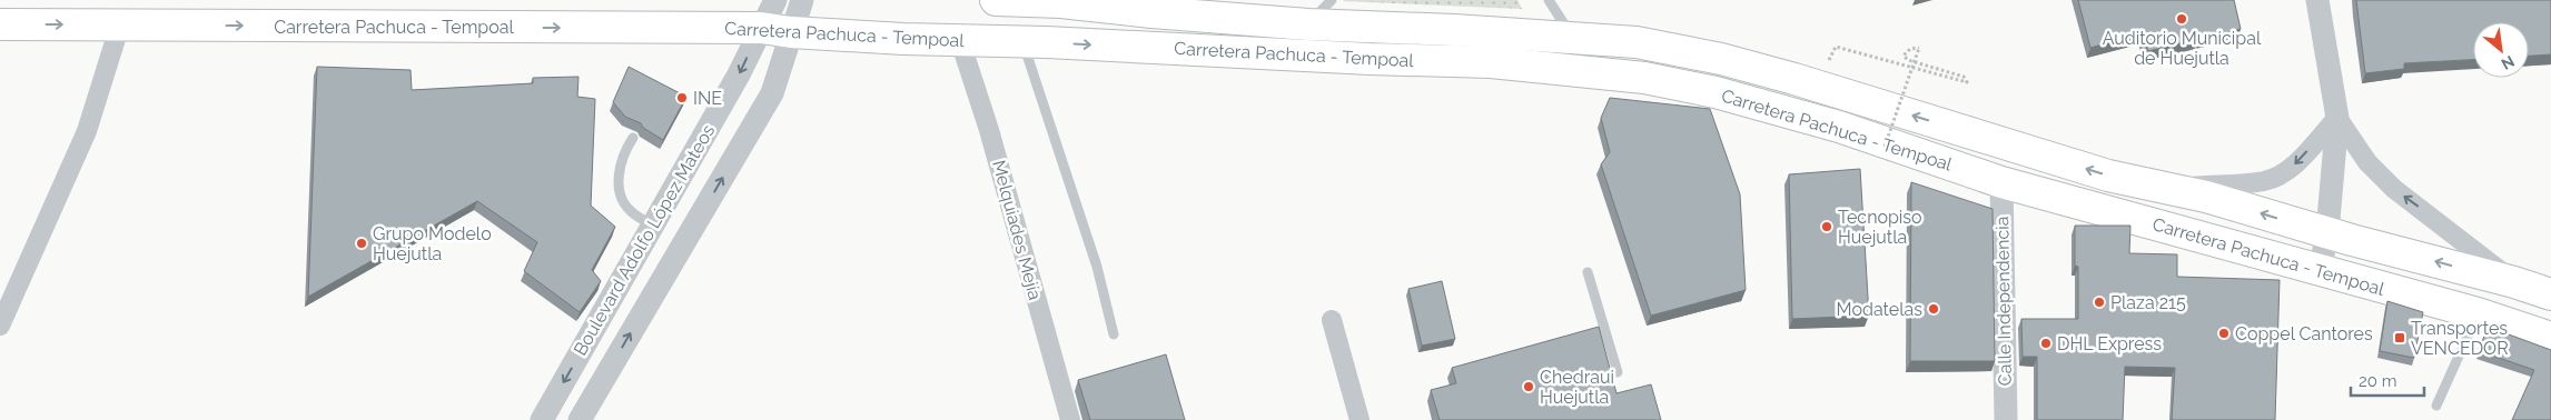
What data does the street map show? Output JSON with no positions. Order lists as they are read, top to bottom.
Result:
{
  "streets": {
    "main road": ["Carretera Pachuca - Tempoal"],
    "street": ["Melquiades Mejía", "Boulevard Adolfo López Mateos", "Calle Independencia"]
  },
  "crossings": [
    ["Carretera Pachuca - Tempoal", "Melquiades Mejía"],
    ["Carretera Pachuca - Tempoal", "Boulevard Adolfo López Mateos"],
    ["Carretera Pachuca - Tempoal", "Calle Independencia"]
  ],
  "places": {
    "other": [
      "Auditorio Municipal de Huejutla",
      "INE",
      "Tecnopiso Huejutla",
      "Grupo Modelo Huejutla",
      "Plaza 215",
      "Modatelas",
      "Coppel Cantores",
      "DHL Express",
      "Chedraui Huejutla"
    ],
    "transit": ["Transportes VENCEDOR"]
  },
  "scale_bar": "20 m",
  "north": "bottom right"
}
